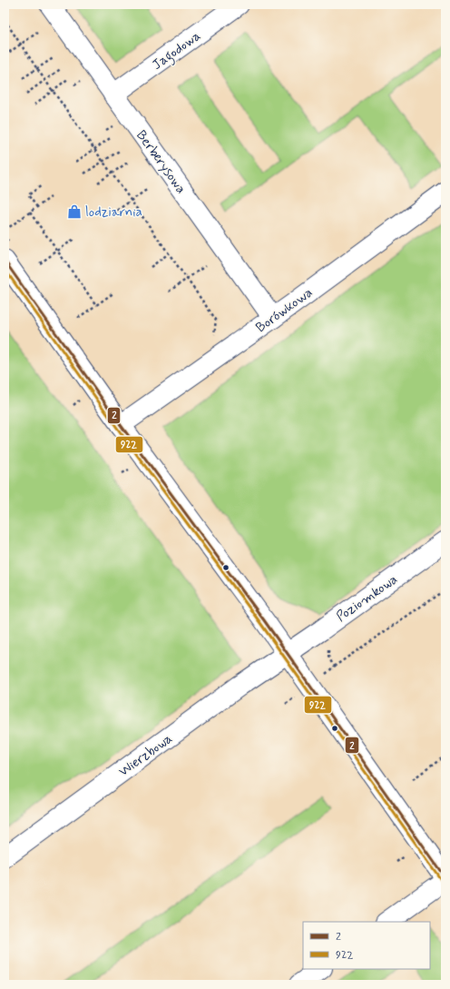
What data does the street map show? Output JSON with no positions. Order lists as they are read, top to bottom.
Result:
{
  "streets": {
    "street": [
      "Jagodowa",
      "Berberysowa",
      "Borówkowa",
      "Poziomkowa",
      "Wierzbowa"
    ]
  },
  "crossings": [
    ["Jagodowa", "Berberysowa"],
    ["Berberysowa", "Borówkowa"],
    ["Poziomkowa", "Wierzbowa"]
  ],
  "places": {
    "shop": ["lodziarnia"]
  },
  "lines": ["transit line 2", "transit line 922"],
  "legend": ["2", "922"]
}
